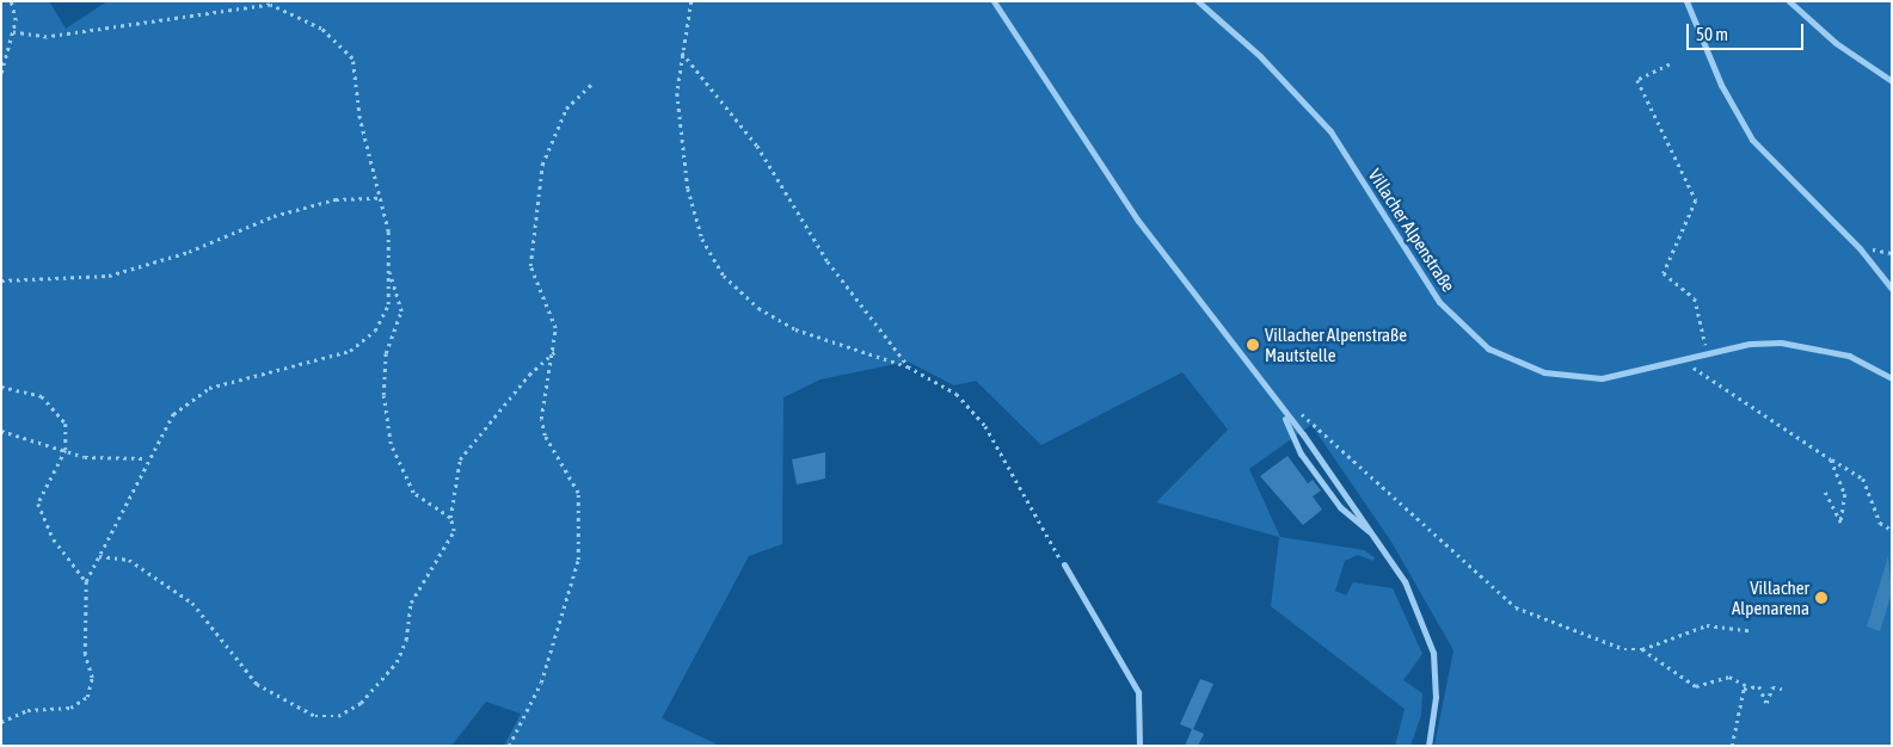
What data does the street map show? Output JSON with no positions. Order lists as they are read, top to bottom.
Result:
{
  "streets": {
    "street": ["Villacher Alpenstraße"]
  },
  "places": ["Villacher Alpenstraße Mautstelle", "Villacher Alpenarena"],
  "scale_bar": "50 m"
}
